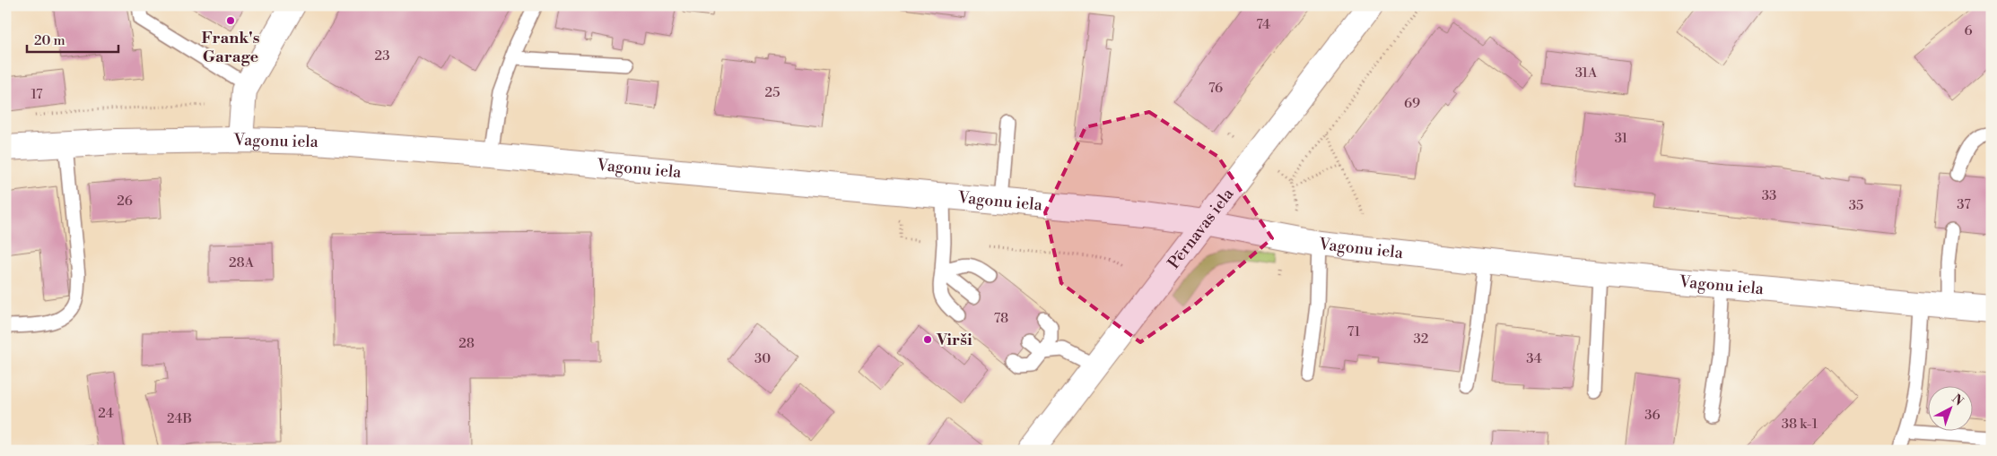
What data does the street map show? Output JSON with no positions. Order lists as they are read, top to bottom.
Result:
{
  "streets": {
    "street": ["Vagonu iela", "Pērnavas iela"]
  },
  "crossings": [
    ["Vagonu iela", "Pērnavas iela"]
  ],
  "places": ["Frank's Garage", "Virši"],
  "house_numbers": [
    "74",
    "6",
    "23",
    "31A",
    "76",
    "25",
    "17",
    "69",
    "31",
    "33",
    "26",
    "37",
    "35",
    "28A",
    "78",
    "71",
    "32",
    "28",
    "30",
    "34",
    "24",
    "36",
    "24B",
    "38 k-1"
  ],
  "scale_bar": "20 m",
  "north": "top right"
}
